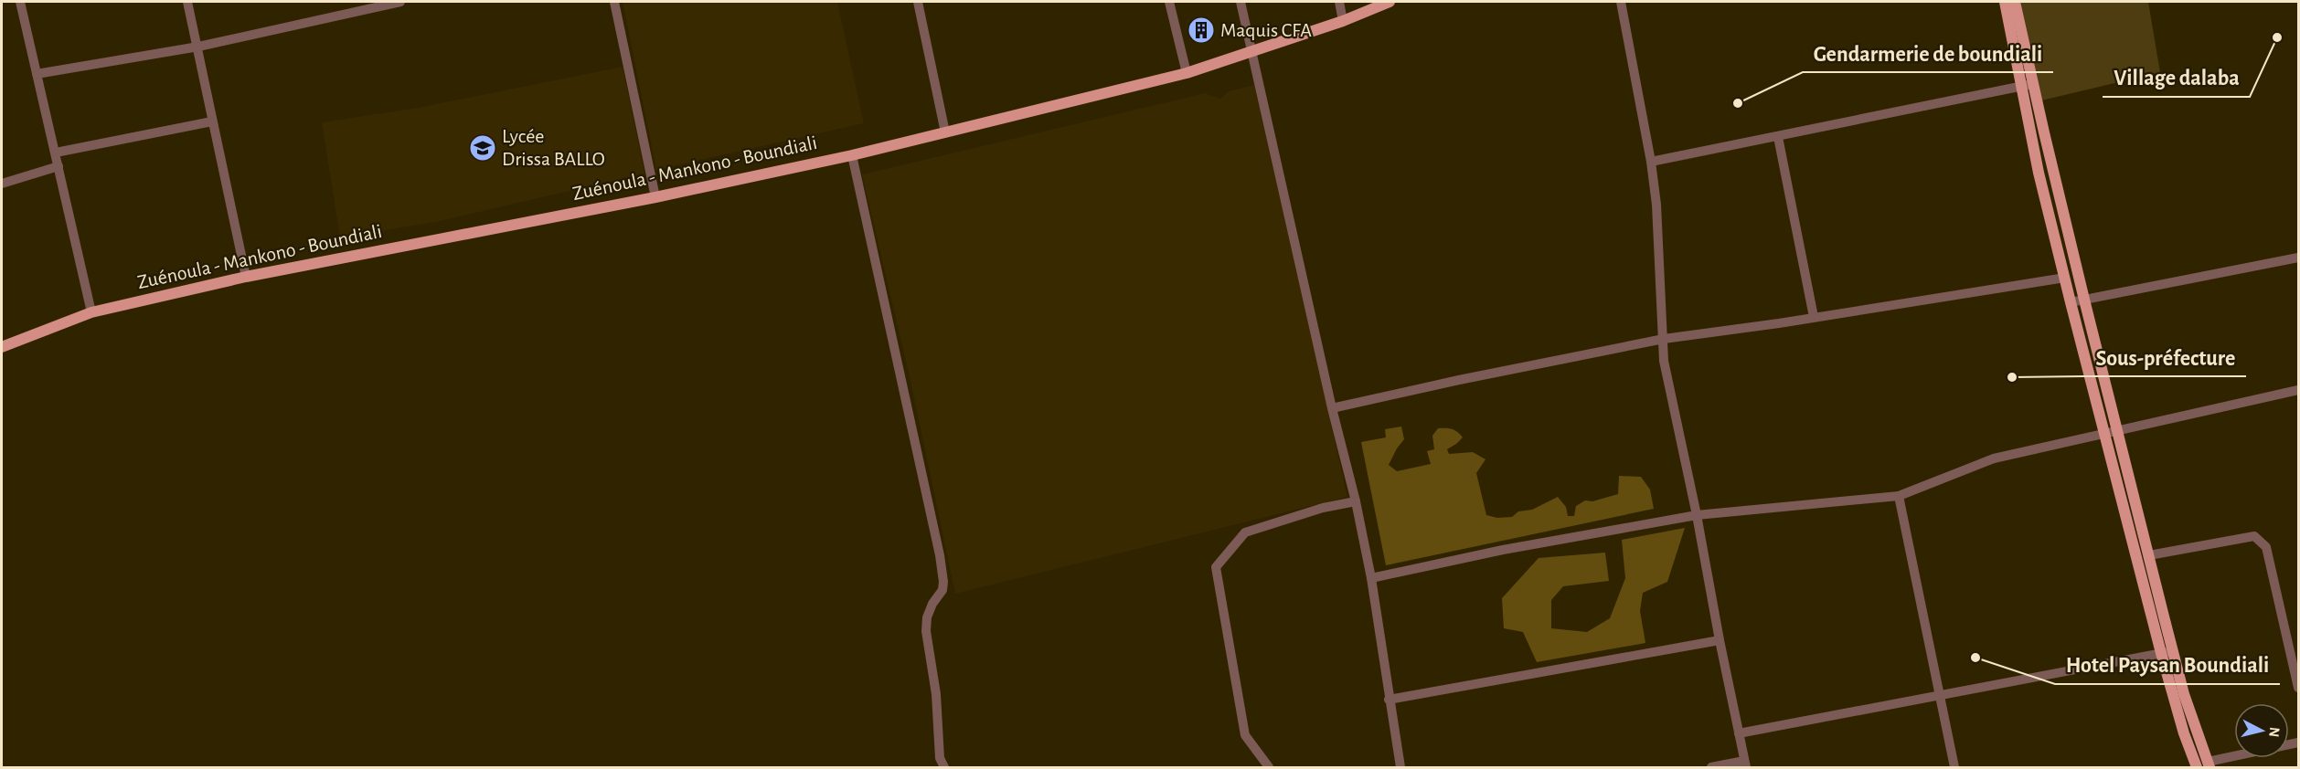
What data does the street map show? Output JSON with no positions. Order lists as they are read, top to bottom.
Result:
{
  "streets": {
    "main road": ["Zuénoula - Mankono - Boundiali"]
  },
  "places": {
    "building": ["Maquis CFA"],
    "other": [
      "Village dalaba",
      "Gendarmerie de boundiali",
      "Sous-préfecture",
      "Hotel Paysan Boundiali"
    ],
    "school or university": ["Lycée Drissa BALLO"]
  },
  "north": "right"
}
